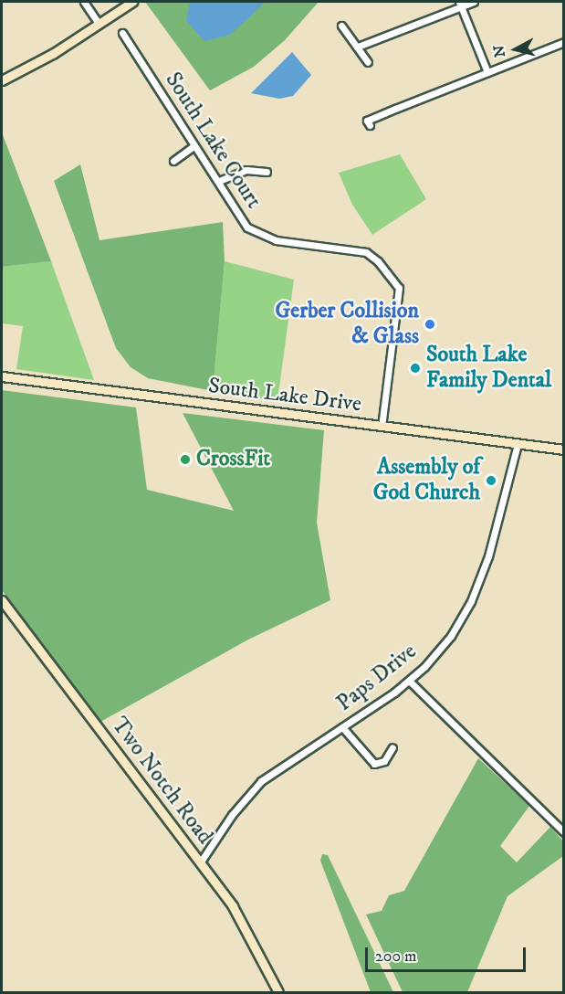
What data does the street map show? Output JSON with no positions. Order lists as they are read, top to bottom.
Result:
{
  "streets": {
    "street": [
      "South Lake Court",
      "South Lake Drive",
      "Paps Drive",
      "Two Notch Road"
    ]
  },
  "crossings": [
    ["South Lake Court", "South Lake Drive"],
    ["South Lake Drive", "Paps Drive"],
    ["Paps Drive", "Two Notch Road"]
  ],
  "places": [
    "Gerber Collision & Glass",
    "South Lake Family Dental",
    "CrossFit",
    "Assembly of God Church"
  ],
  "scale_bar": "200 m",
  "north": "left"
}
